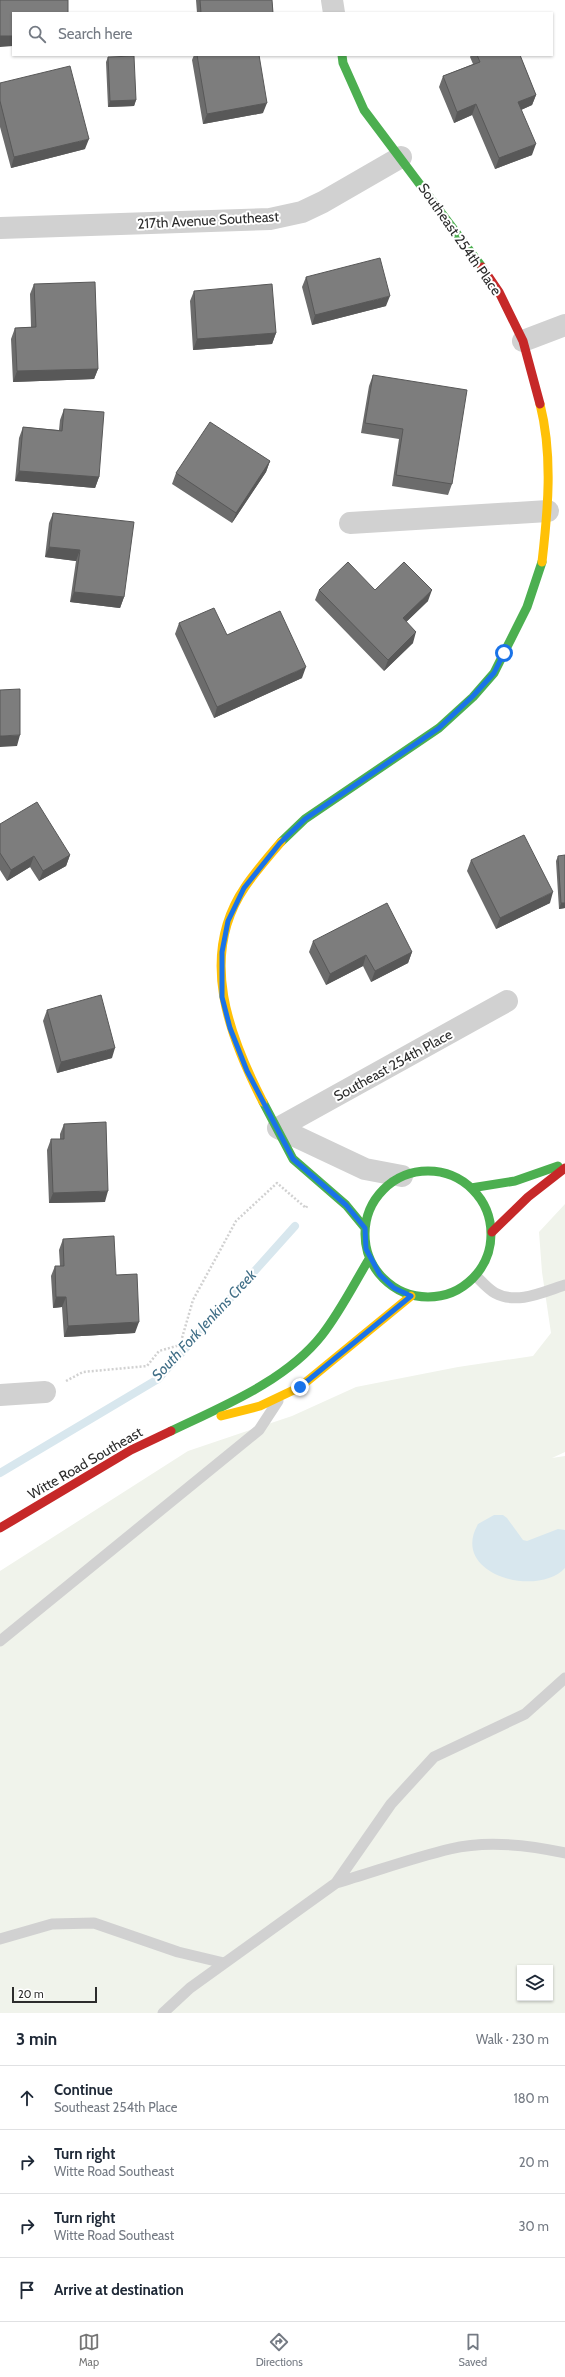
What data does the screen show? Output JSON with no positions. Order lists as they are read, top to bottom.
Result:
{
  "streets": {
    "street": ["217th Avenue Southeast", "Southeast 254th Place", "Witte Road Southeast"]
  },
  "crossings": [
    ["217th Avenue Southeast", "Southeast 254th Place"],
    ["Southeast 254th Place", "Witte Road Southeast"]
  ],
  "water": ["South Fork Jenkins Creek"],
  "scale_bar": "20 m",
  "page": {
    "search": "Search here",
    "scale": "20 m",
    "heading": ["3 min", "Walk · 230 m"],
    "list": [
      ["Continue", "Southeast 254th Place", "180 m"],
      ["Turn right", "Witte Road Southeast", "20 m"],
      ["Turn right", "Witte Road Southeast", "30 m"],
      "Arrive at destination"
    ],
    "nav": ["Map", "Directions", "Saved"]
  }
}
